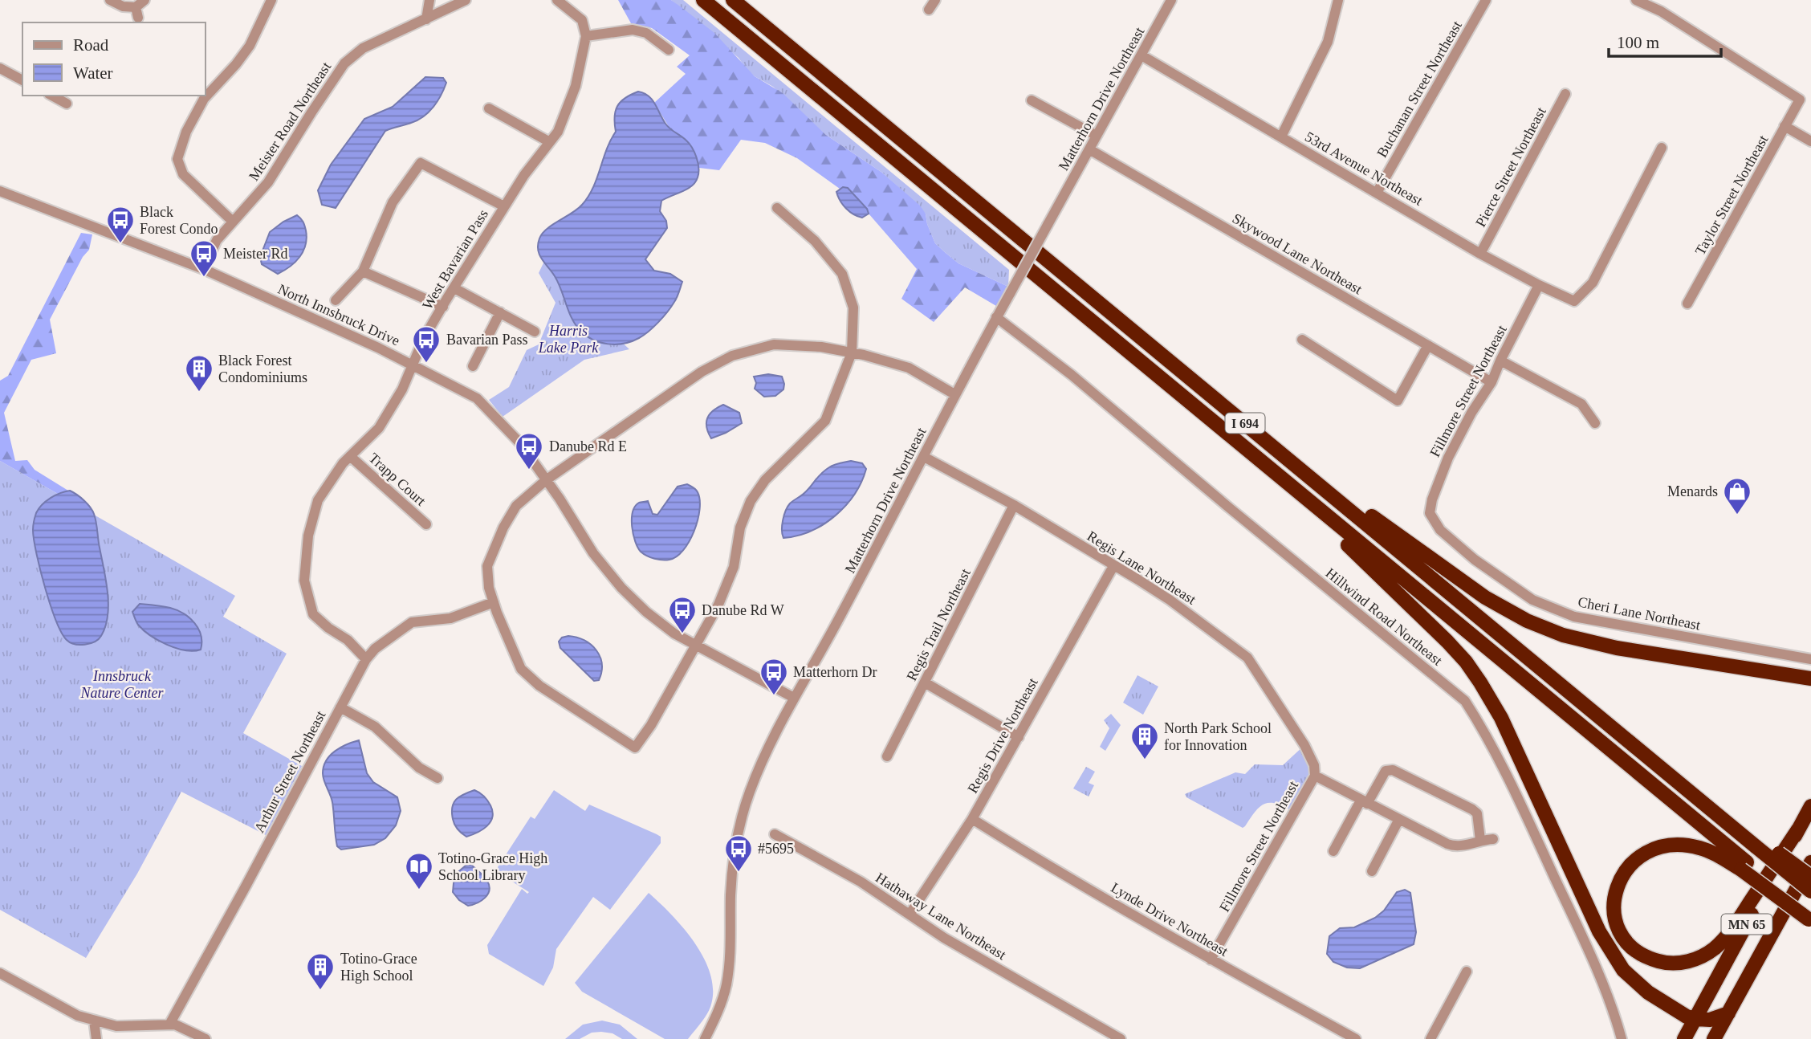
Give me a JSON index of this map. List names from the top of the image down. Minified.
{"streets":{"highway":["I 694","MN 65"],"street":["Buchanan Street Northeast","Matterhorn Drive Northeast","Meister Road Northeast","Pierce Street Northeast","53rd Avenue Northeast","Taylor Street Northeast","Skywood Lane Northeast","West Bavarian Pass","North Innsbruck Drive","Fillmore Street Northeast","Trapp Court","Regis Lane Northeast","Cheri Lane Northeast","Hillwind Road Northeast","Regis Trail Northeast","Regis Drive Northeast","Arthur Street Northeast","Hathaway Lane Northeast","Lynde Drive Northeast"]},"crossings":[["Buchanan Street Northeast","53rd Avenue Northeast"],["Matterhorn Drive Northeast","53rd Avenue Northeast"],["Matterhorn Drive Northeast","Skywood Lane Northeast"],["Matterhorn Drive Northeast","North Innsbruck Drive"],["Matterhorn Drive Northeast","Regis Lane Northeast"],["Matterhorn Drive Northeast","Hillwind Road Northeast"],["Meister Road Northeast","North Innsbruck Drive"],["Pierce Street Northeast","53rd Avenue Northeast"],["53rd Avenue Northeast","Fillmore Street Northeast"],["Skywood Lane Northeast","Fillmore Street Northeast"],["West Bavarian Pass","North Innsbruck Drive"],["West Bavarian Pass","Trapp Court"],["West Bavarian Pass","Arthur Street Northeast"],["Fillmore Street Northeast","Regis Lane Northeast"],["Fillmore Street Northeast","Cheri Lane Northeast"],["Fillmore Street Northeast","Lynde Drive Northeast"],["Regis Lane Northeast","Regis Trail Northeast"],["Regis Lane Northeast","Regis Drive Northeast"],["Regis Drive Northeast","Hathaway Lane Northeast"],["Regis Drive Northeast","Lynde Drive Northeast"]],"parks":["Harris Lake Park","Innsbruck Nature Center"],"places":{"bus stop":["Black Forest Condo","Meister Rd","Bavarian Pass","Danube Rd E","Danube Rd W","Matterhorn Dr","#5695"],"building":["Black Forest Condominiums","North Park School for Innovation","Totino-Grace High School"],"shop":["Menards"],"library":["Totino-Grace High School Library"]},"legend":["Road","Water"],"scale_bar":"100 m"}
